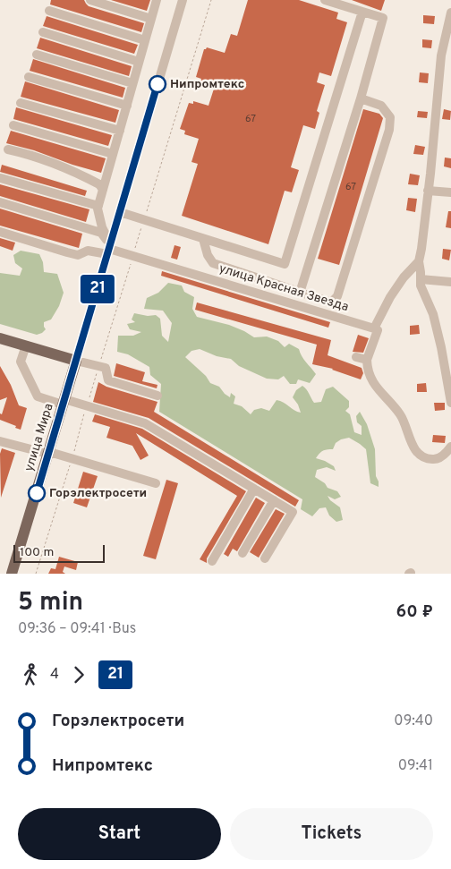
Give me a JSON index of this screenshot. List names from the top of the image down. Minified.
{"streets":{"main road":["улица Мира"],"street":["улица Красная Звезда"]},"places":["Нипромтекс","Горэлектросети"],"lines":["bus line 21"],"house_numbers":["67","67"],"scale_bar":"100 m","page":{"on_map":"21","scale":"100 m","heading":["5 min","09:36 – 09:41 · Bus","60 ₽"],"legs":["4","21"],"list":[{"name":"Горэлектросети","value":"09:40"},{"name":"Нипромтекс","value":"09:41"}],"buttons":["Start","Tickets"]}}
